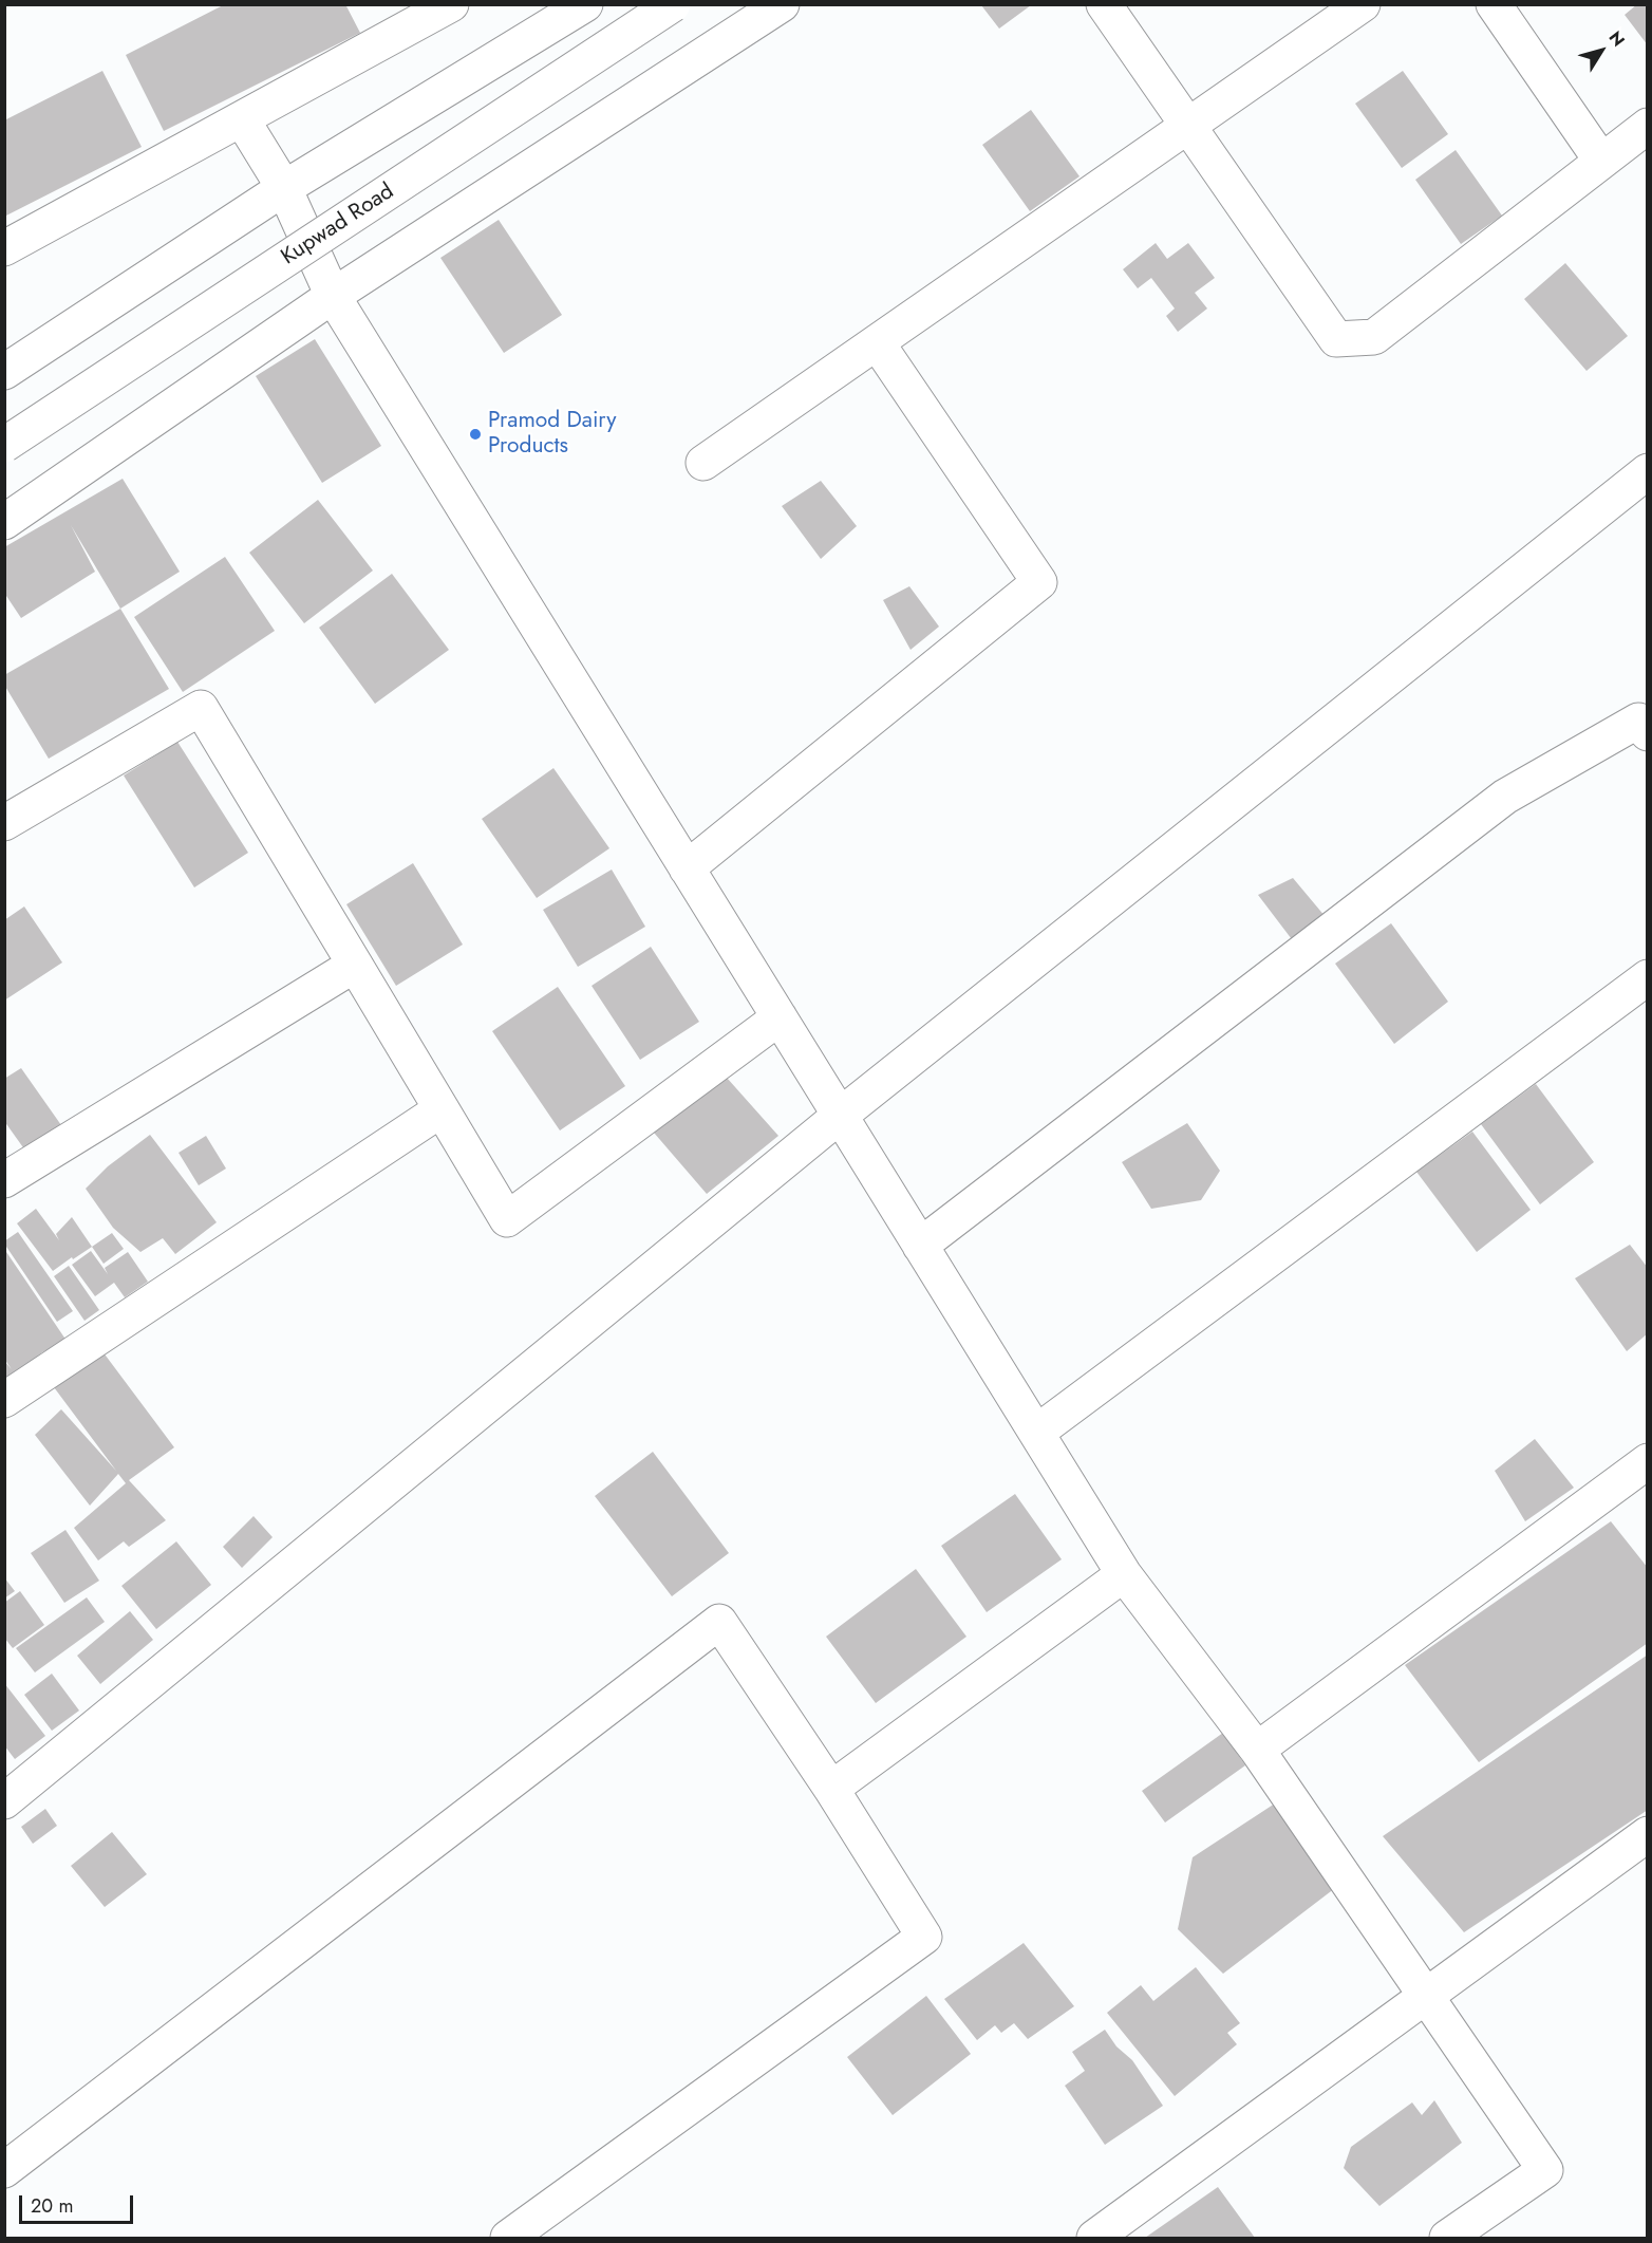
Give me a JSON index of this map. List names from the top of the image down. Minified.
{"streets":{"street":["Kupwad Road"]},"places":["Pramod Dairy Products"],"scale_bar":"20 m","north":"top right"}
